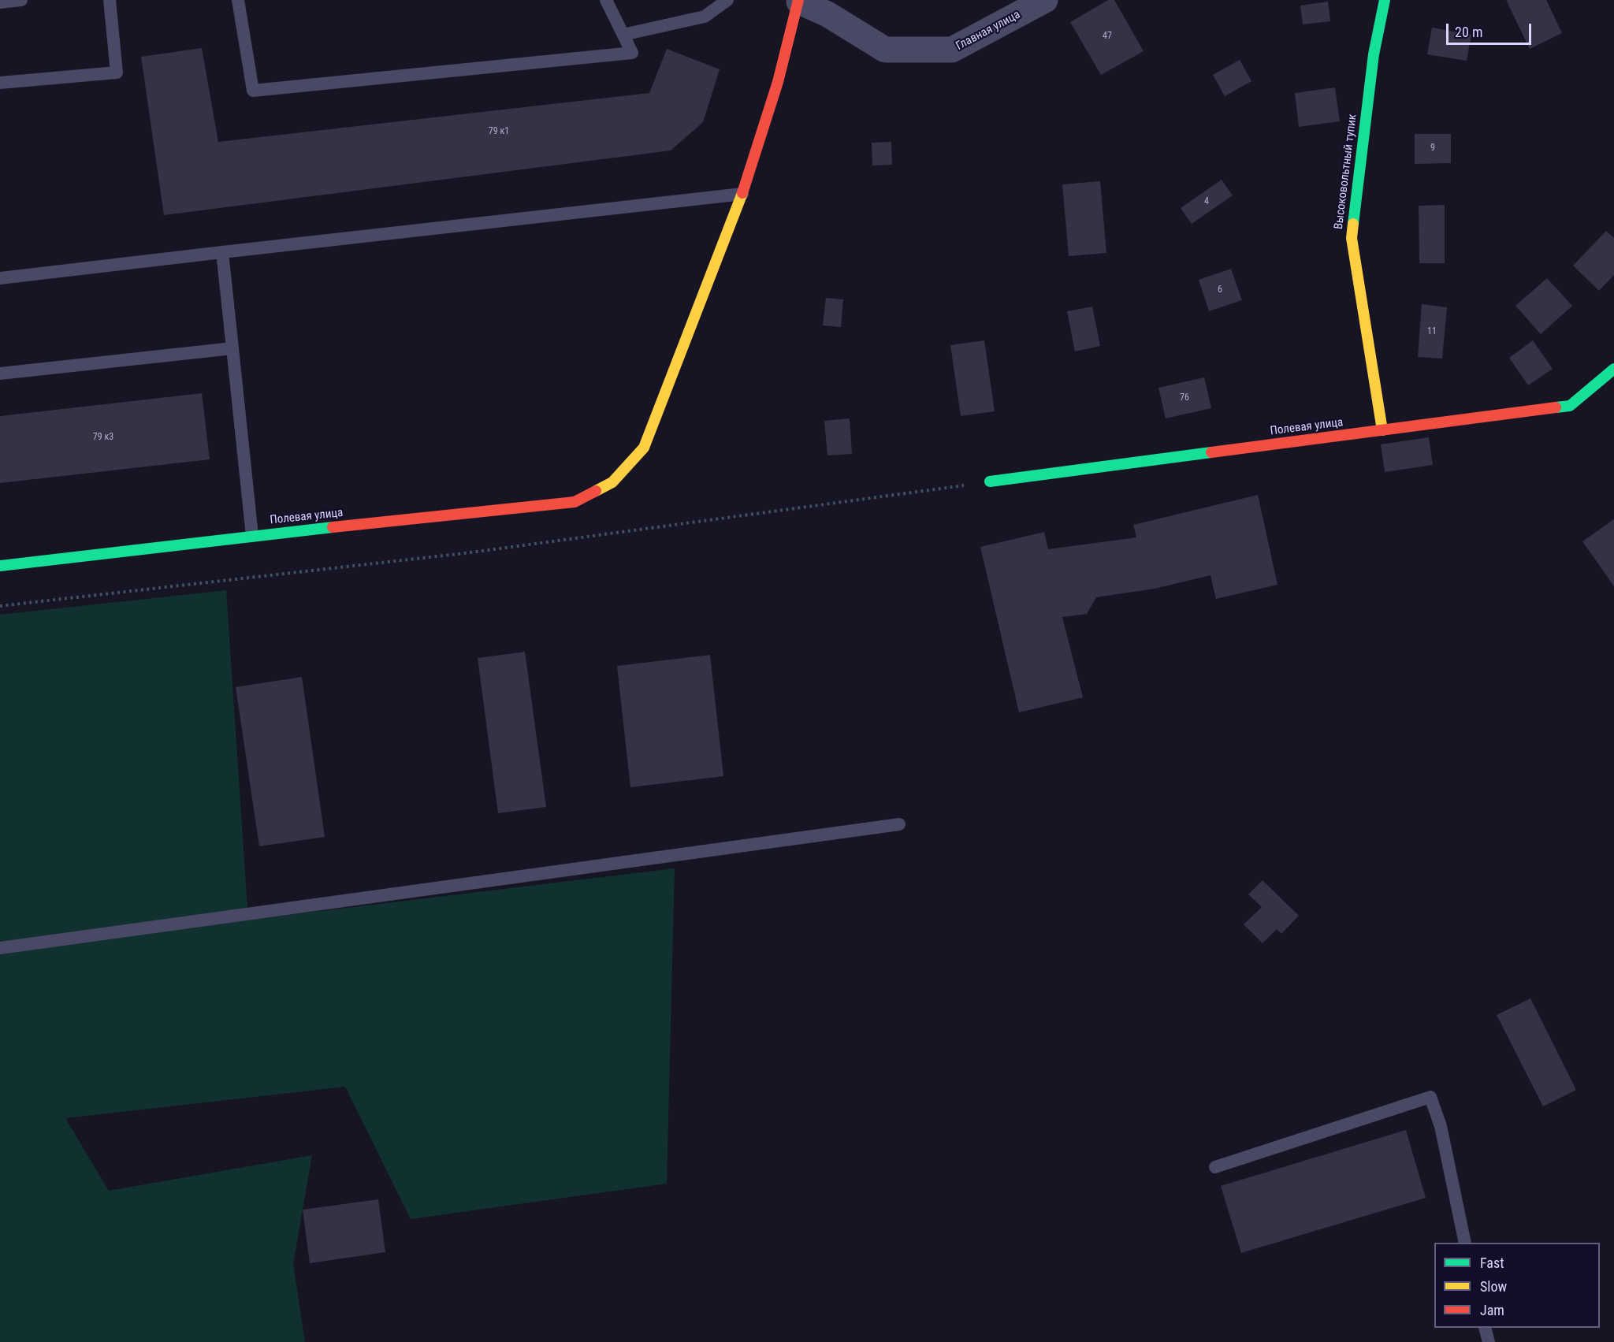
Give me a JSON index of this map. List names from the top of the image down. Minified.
{"streets":{"street":["Главная улица","Высоковольтный тупик","Полевая улица"]},"crossings":[["Высоковольтный тупик","Полевая улица"]],"house_numbers":["47","79 к1","9","4","6","11","76","79 к3"],"legend":["Fast","Slow","Jam"],"scale_bar":"20 m"}
